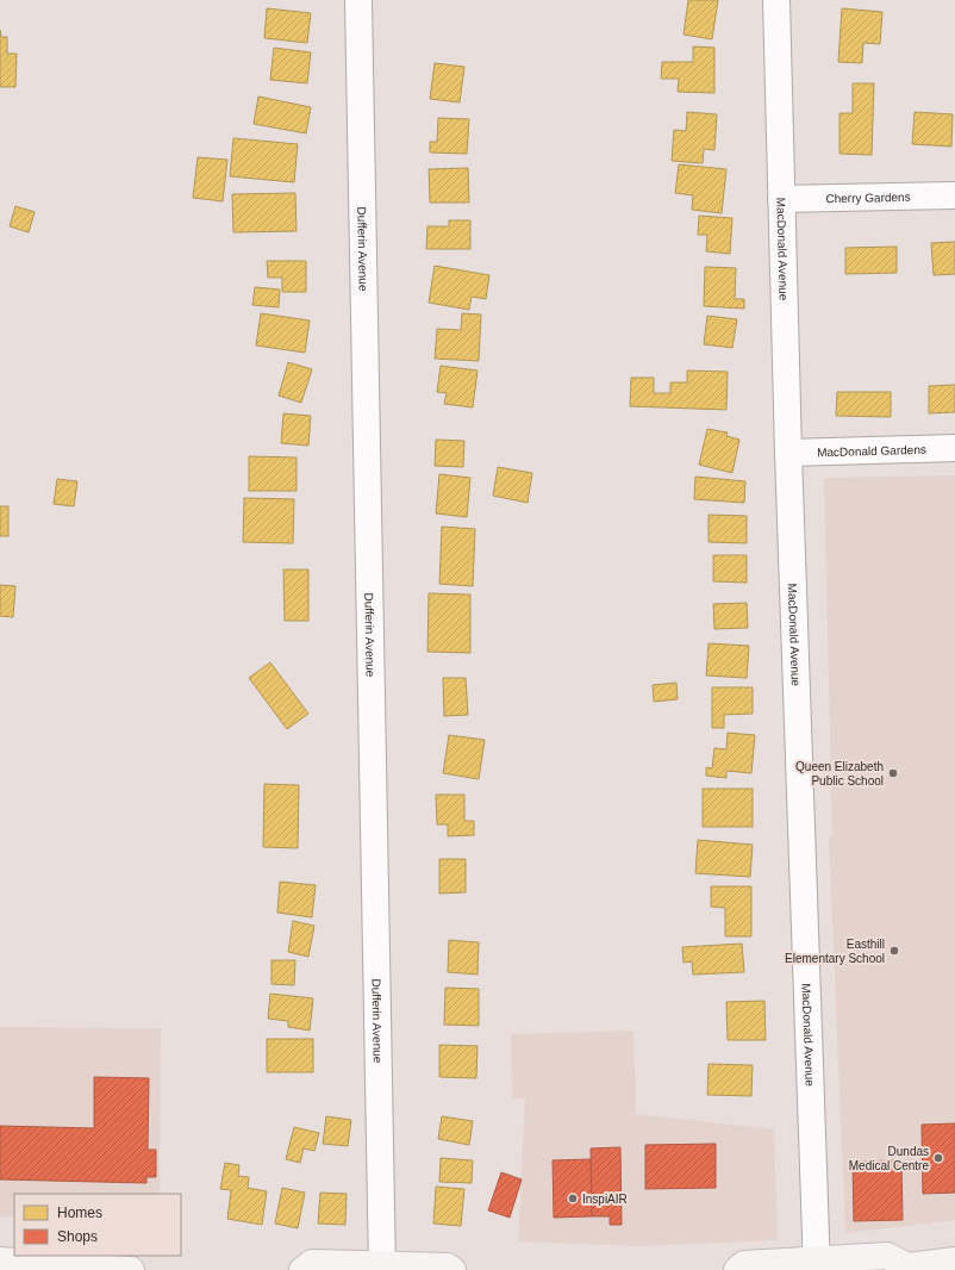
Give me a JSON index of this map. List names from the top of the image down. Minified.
{"streets":{"street":["Cherry Gardens","Dufferin Avenue","MacDonald Avenue","MacDonald Gardens"]},"crossings":[["Cherry Gardens","MacDonald Avenue"],["MacDonald Avenue","MacDonald Gardens"]],"places":["Queen Elizabeth Public School","Easthill Elementary School","Dundas Medical Centre","InspiAIR"],"legend":["Homes","Shops"]}
